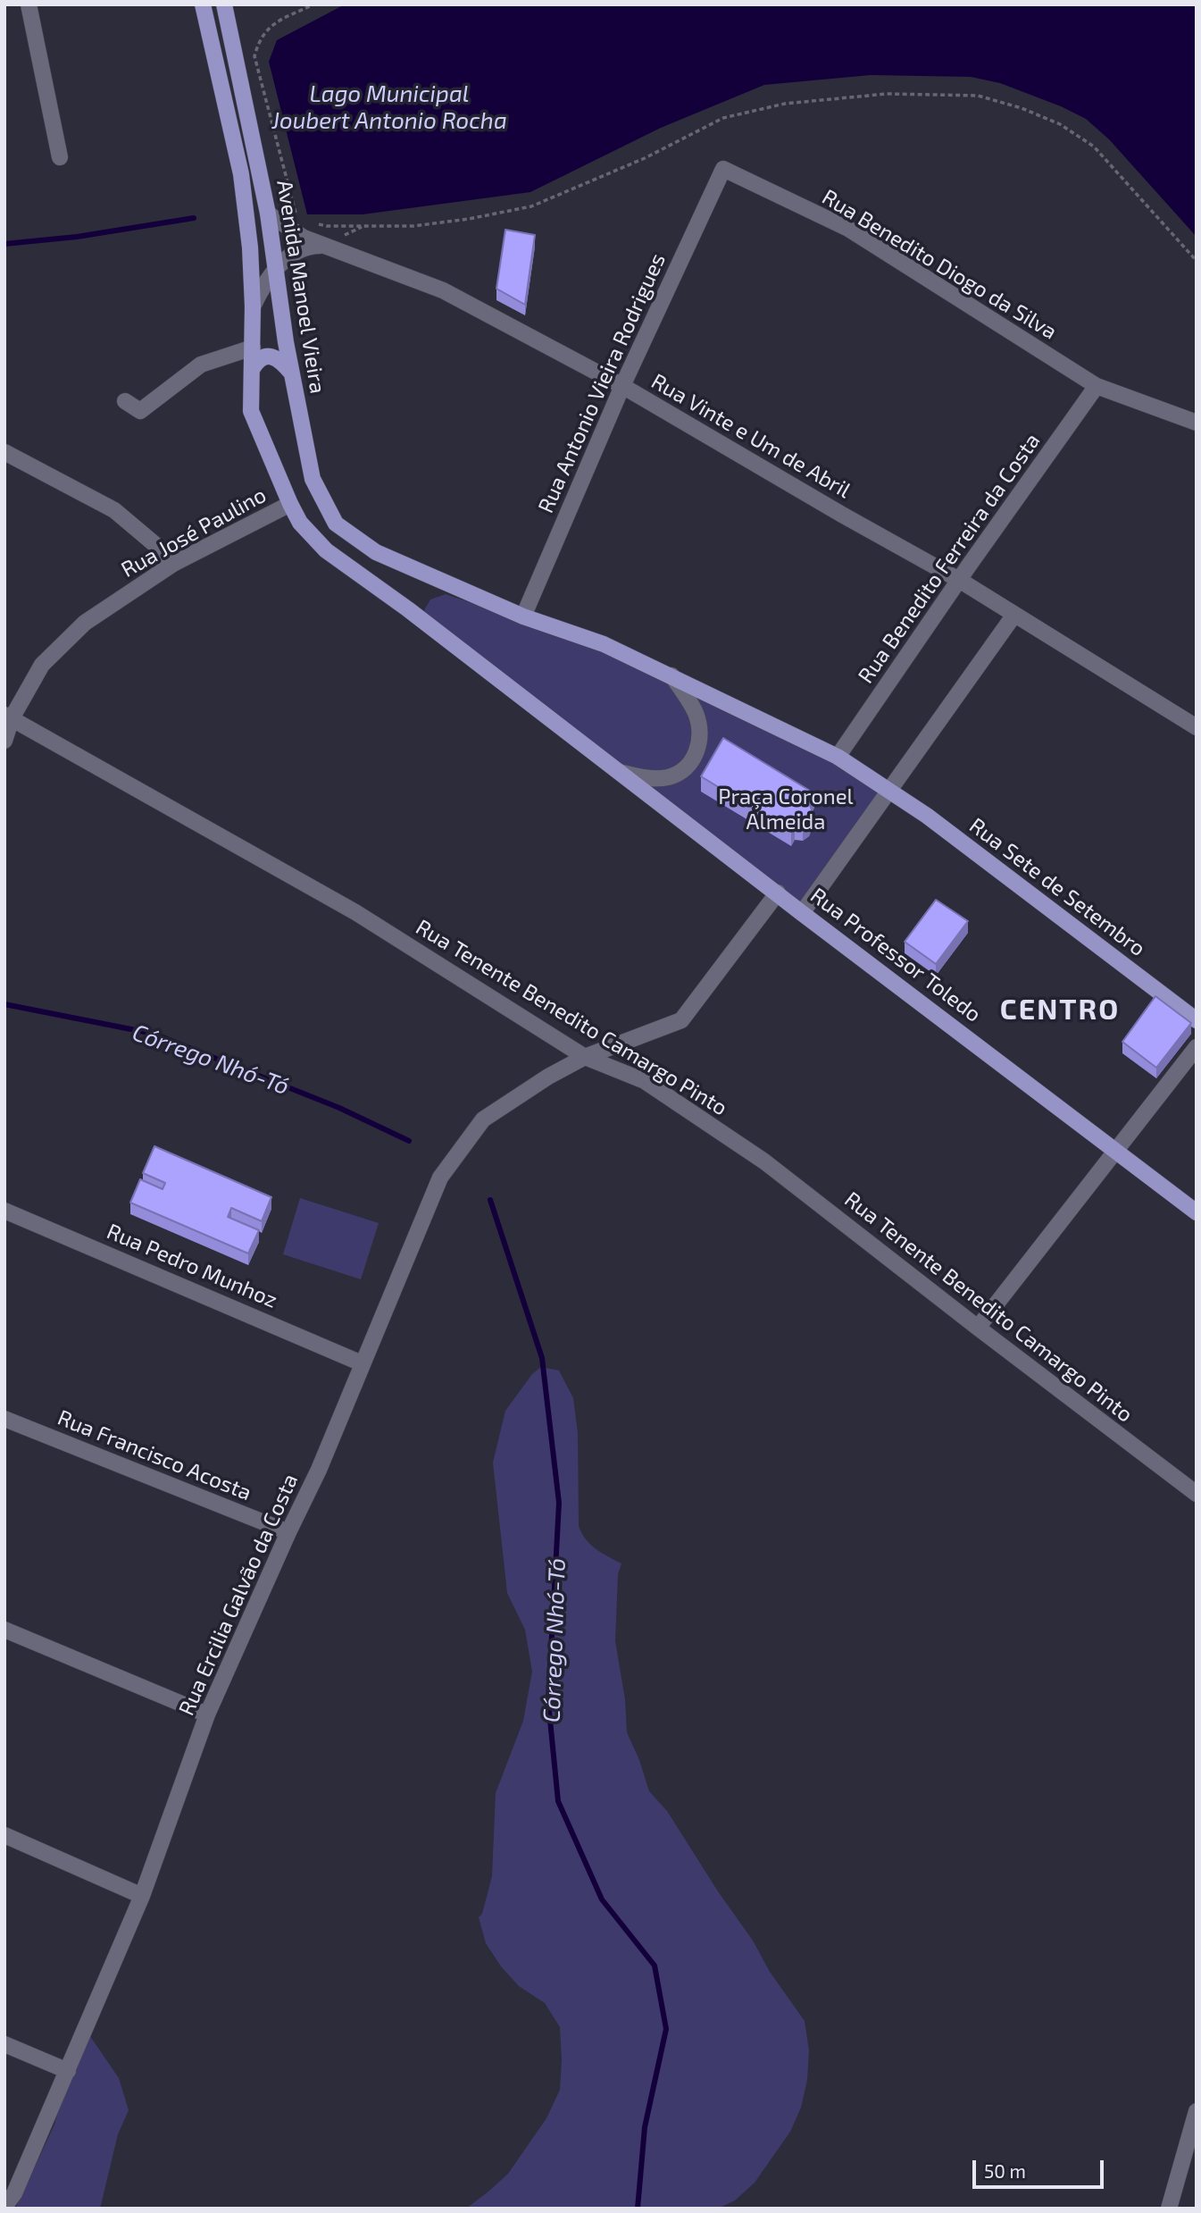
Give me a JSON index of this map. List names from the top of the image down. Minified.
{"streets":{"main road":["Avenida Manoel Vieira","Rua Sete de Setembro","Rua Professor Toledo"],"street":["Rua Benedito Diogo da Silva","Rua Antonio Vieira Rodrigues","Rua Vinte e Um de Abril","Rua José Paulino","Rua Benedito Ferreira da Costa","Rua Tenente Benedito Camargo Pinto","Rua Pedro Munhoz","Rua Francisco Acosta","Rua Ercilia Galvão da Costa"]},"crossings":[["Rua Benedito Diogo da Silva","Rua Antonio Vieira Rodrigues"],["Rua Benedito Diogo da Silva","Rua Benedito Ferreira da Costa"],["Avenida Manoel Vieira","Rua Antonio Vieira Rodrigues"],["Avenida Manoel Vieira","Rua Vinte e Um de Abril"],["Avenida Manoel Vieira","Rua José Paulino"],["Rua Antonio Vieira Rodrigues","Rua Vinte e Um de Abril"],["Rua Vinte e Um de Abril","Rua Benedito Ferreira da Costa"],["Rua José Paulino","Rua Tenente Benedito Camargo Pinto"],["Rua Professor Toledo","Rua Ercilia Galvão da Costa"],["Rua Tenente Benedito Camargo Pinto","Rua Ercilia Galvão da Costa"],["Rua Pedro Munhoz","Rua Ercilia Galvão da Costa"],["Rua Francisco Acosta","Rua Ercilia Galvão da Costa"]],"districts":["CENTRO"],"water":["Lago Municipal Joubert Antonio Rocha","Córrego Nhó-Tó"],"parks":["Praça Coronel Almeida"],"scale_bar":"50 m"}
